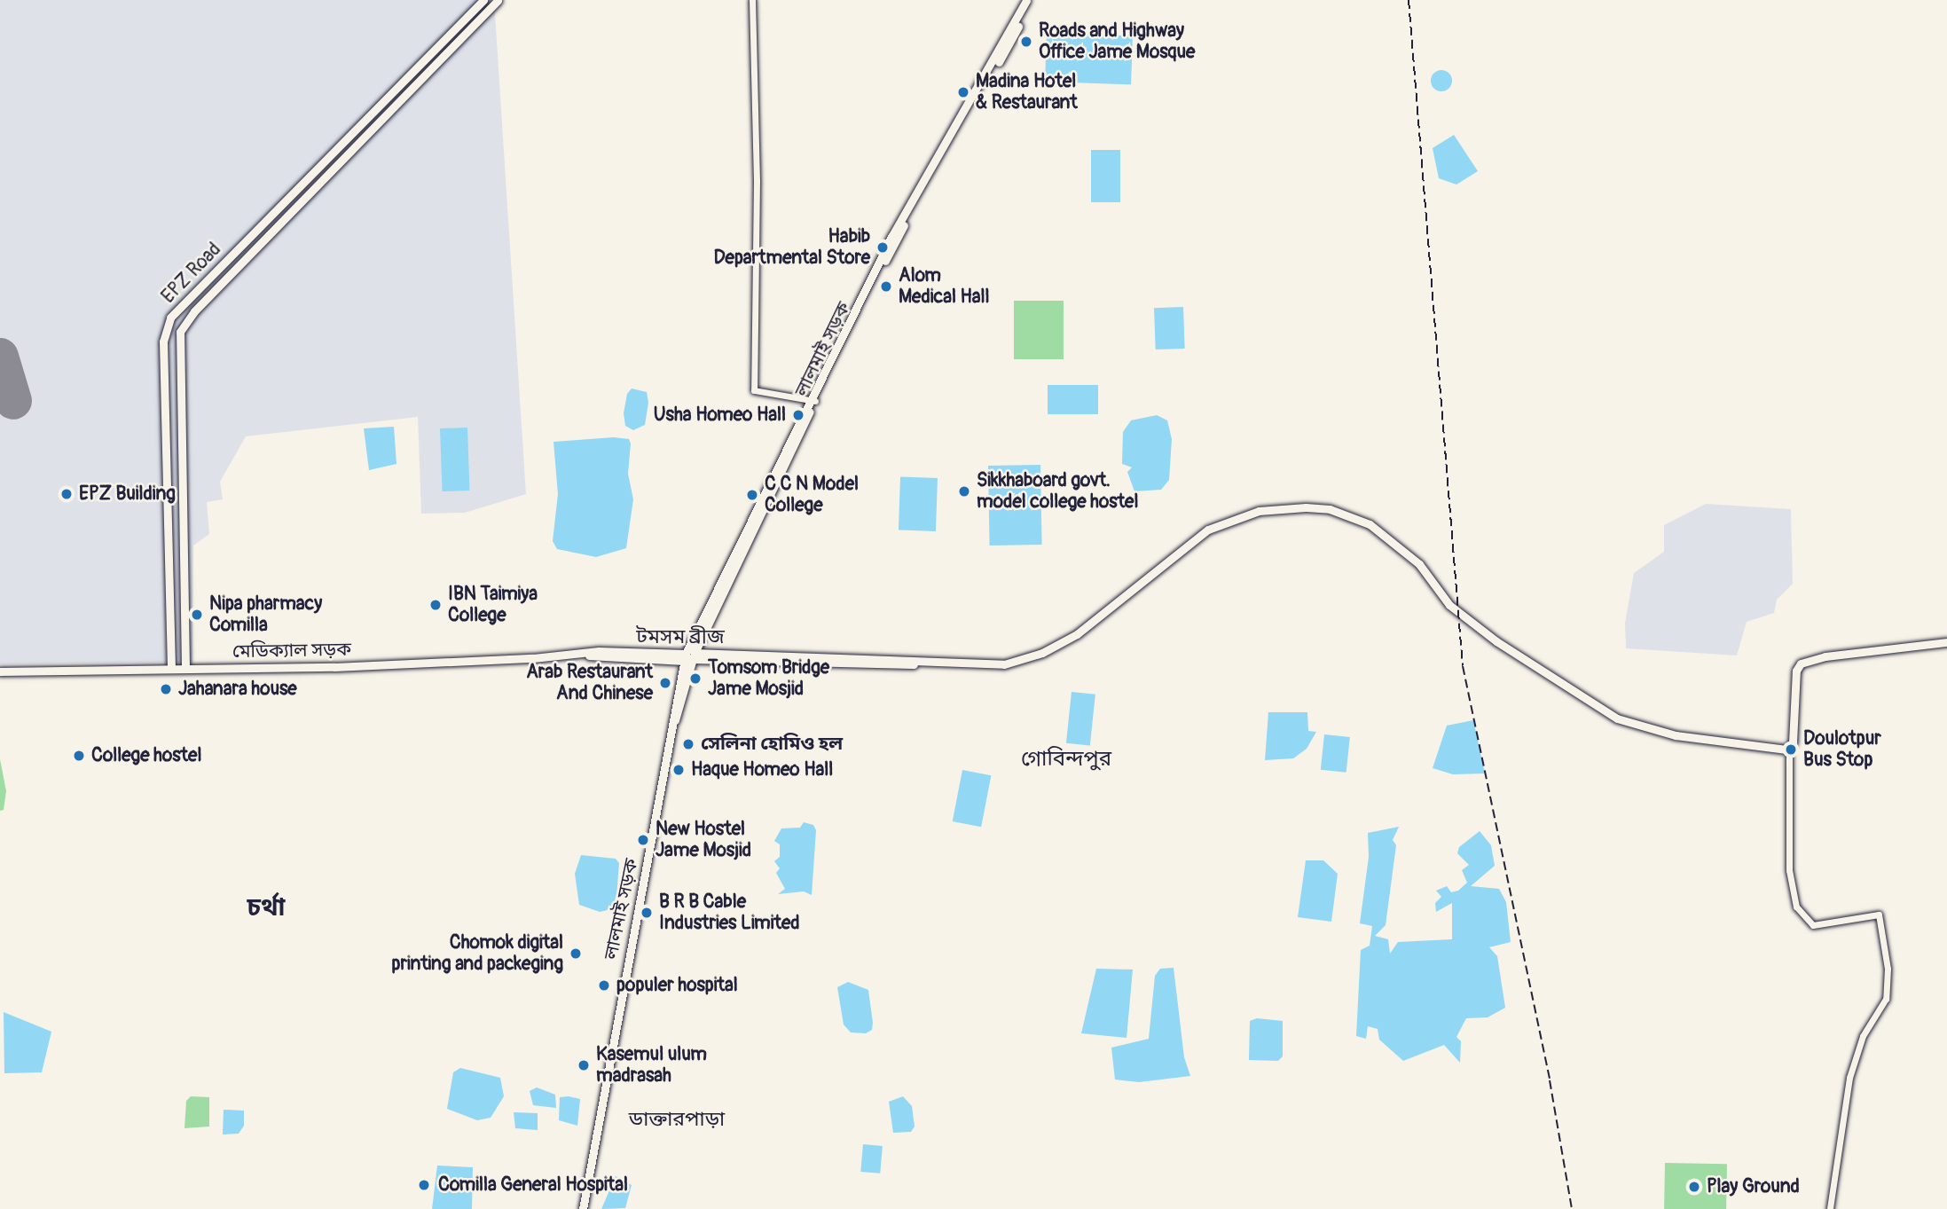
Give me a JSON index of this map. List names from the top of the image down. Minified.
{"streets":{"main road":["EPZ Road","লালমাই সড়ক","মেডিক্যাল সড়ক"]},"crossings":[["EPZ Road","মেডিক্যাল সড়ক"],["লালমাই সড়ক","মেডিক্যাল সড়ক"]],"districts":["টমসম ব্রীজ","গোবিন্দপুর","চর্থা","ডাক্তারপাড়া"],"places":["Roads and Highway Office Jame Mosque","Madina Hotel & Restaurant","Habib Departmental Store","Alom Medical Hall","Usha Homeo Hall","Sikkhaboard govt. model college hostel","EPZ Building","C C N Model College","IBN Taimiya College","Nipa pharmacy Comilla","Tomsom Bridge Jame Mosjid","Arab Restaurant And Chinese","Jahanara house","সেলিনা হোমিও হল","Doulotpur Bus Stop","College hostel","Haque Homeo Hall","New Hostel Jame Mosjid","B R B Cable Industries Limited","Chomok digital printing and packeging","populer hospital","Kasemul ulum madrasah","Comilla General Hospital","Play Ground"]}
